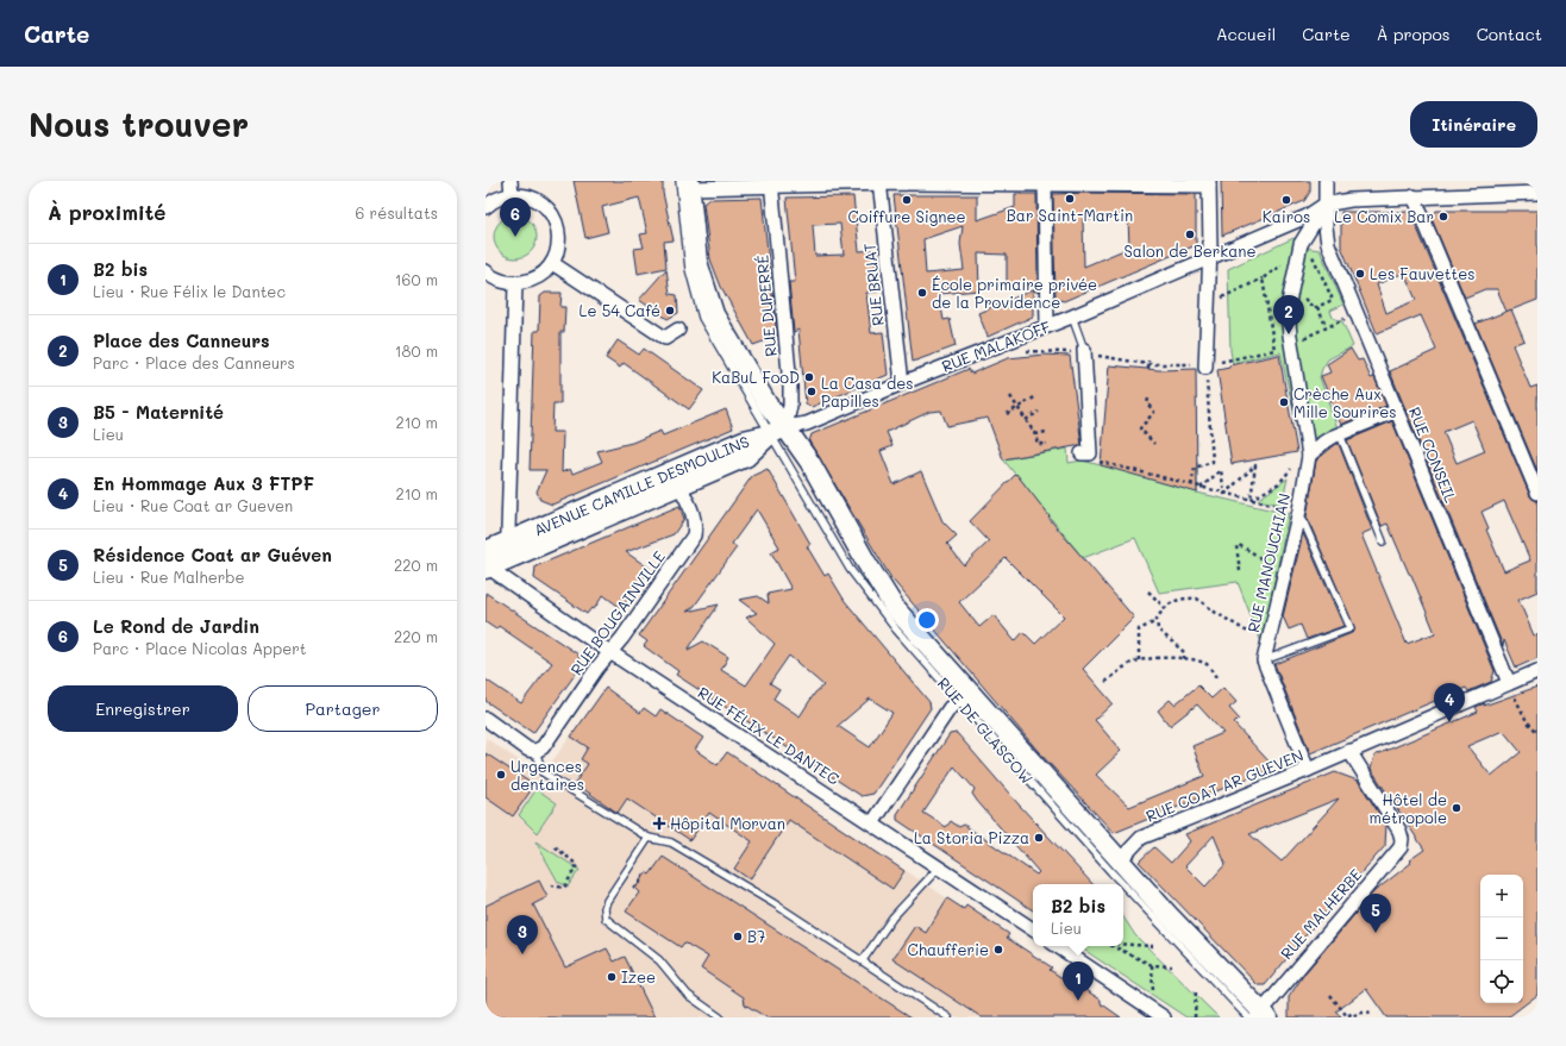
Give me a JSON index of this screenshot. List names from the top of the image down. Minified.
{"streets":{"main road":["AVENUE CAMILLE DESMOULINS","RUE DE GLASGOW"],"street":["RUE BRUAT","RUE DUPERRÉ","RUE MALAKOFF","RUE CONSEIL","RUE MANOUCHIAN","RUE BOUGAINVILLE","RUE FÉLIX LE DANTEC","RUE COAT AR GUEVEN","RUE MALHERBE"]},"crossings":[["RUE BRUAT","RUE MALAKOFF"],["RUE DUPERRÉ","RUE MALAKOFF"],["RUE DUPERRÉ","AVENUE CAMILLE DESMOULINS"],["RUE DUPERRÉ","RUE DE GLASGOW"],["RUE MALAKOFF","RUE CONSEIL"],["RUE MALAKOFF","AVENUE CAMILLE DESMOULINS"],["RUE MALAKOFF","RUE MANOUCHIAN"],["RUE MALAKOFF","RUE DE GLASGOW"],["RUE CONSEIL","RUE MANOUCHIAN"],["RUE CONSEIL","RUE COAT AR GUEVEN"],["AVENUE CAMILLE DESMOULINS","RUE BOUGAINVILLE"],["AVENUE CAMILLE DESMOULINS","RUE DE GLASGOW"],["AVENUE CAMILLE DESMOULINS","RUE FÉLIX LE DANTEC"],["RUE BOUGAINVILLE","RUE FÉLIX LE DANTEC"],["RUE DE GLASGOW","RUE COAT AR GUEVEN"],["RUE DE GLASGOW","RUE MALHERBE"],["RUE COAT AR GUEVEN","RUE MALHERBE"]],"places":{"other":["Bar Saint-Martin","Coiffure Signee","Kairos","Le Comix Bar","Salon de Berkane","Les Fauvettes","École primaire privée de la Providence","Le 54 Café","KaBuL FooD","La Casa des Papilles","Crèche Aux Mille Sourires","Urgences dentaires","Hôtel de métropole","La Storia Pizza","B7","Chaufferie","Izee"],"health":["Hôpital Morvan"]},"page":{"header":"Carte","nav":["Accueil","Carte","À propos","Contact"],"buttons":["Itinéraire",["Enregistrer","Partager"]],"title":"Nous trouver","heading":["À proximité","6 résultats"],"pins":["6","2","4","5","3","1"],"list":[{"mark":"1","name":"B2 bis","note":"Lieu · Rue Félix le Dantec","value":"160 m"},{"mark":"2","name":"Place des Canneurs","note":"Parc · Place des Canneurs","value":"180 m"},{"mark":"3","name":"B5 - Maternité","note":"Lieu","value":"210 m"},{"mark":"4","name":"En Hommage Aux 3 FTPF","note":"Lieu · Rue Coat ar Gueven","value":"210 m"},{"mark":"5","name":"Résidence Coat ar Guéven","note":"Lieu · Rue Malherbe","value":"220 m"},{"mark":"6","name":"Le Rond de Jardin","note":"Parc · Place Nicolas Appert","value":"220 m"}],"map_buttons":["+","−"],"popup":["B2 bis","Lieu"]}}
